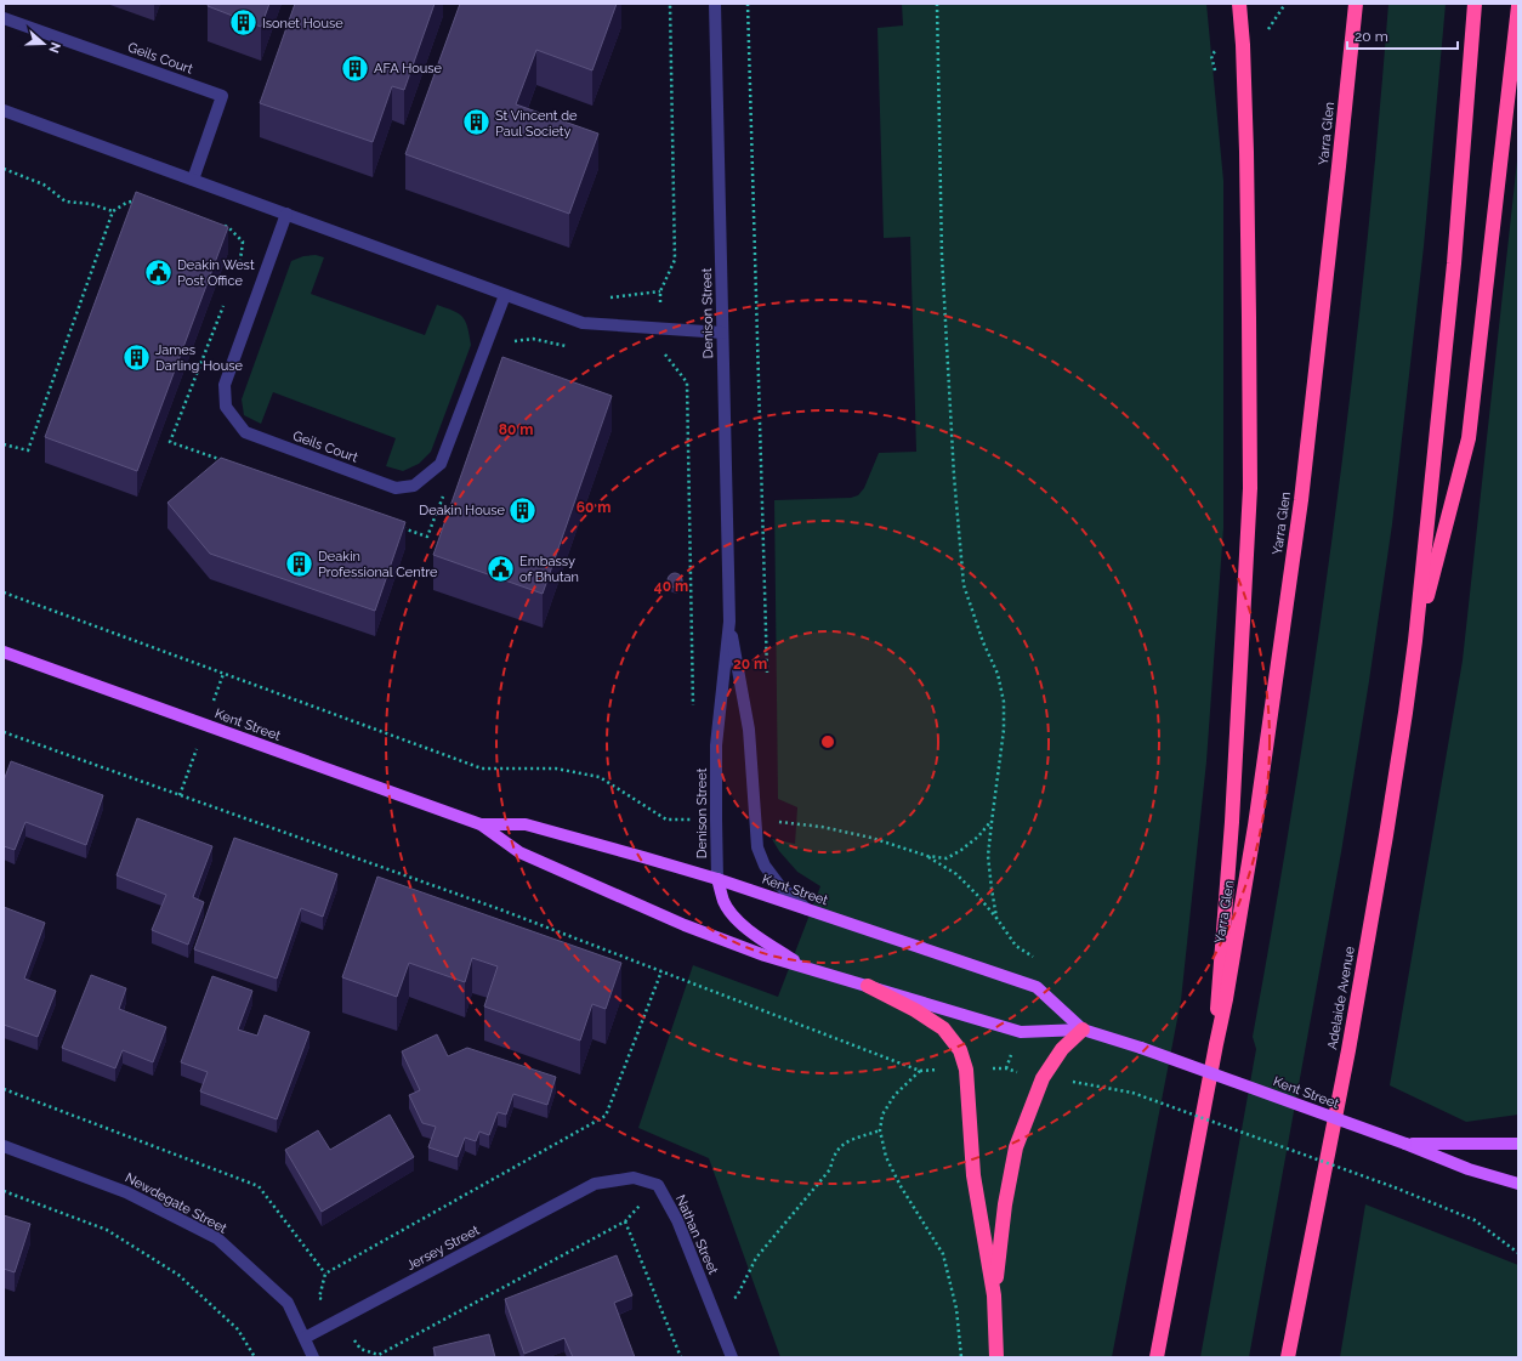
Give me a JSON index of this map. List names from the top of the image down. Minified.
{"streets":{"highway":["Yarra Glen","Adelaide Avenue"],"main road":["Denison Street","Kent Street"],"street":["Geils Court","Newdegate Street","Nathan Street","Jersey Street"]},"crossings":[["Denison Street","Kent Street"],["Newdegate Street","Jersey Street"],["Nathan Street","Jersey Street"]],"places":{"building":["Isonet House","AFA House","St Vincent de Paul Society","James Darling House","Deakin House","Deakin Professional Centre"],"public building":["Deakin West Post Office","Embassy of Bhutan"]},"scale_bar":"20 m","north":"right","rings":["80 m","60 m","40 m","20 m"]}
